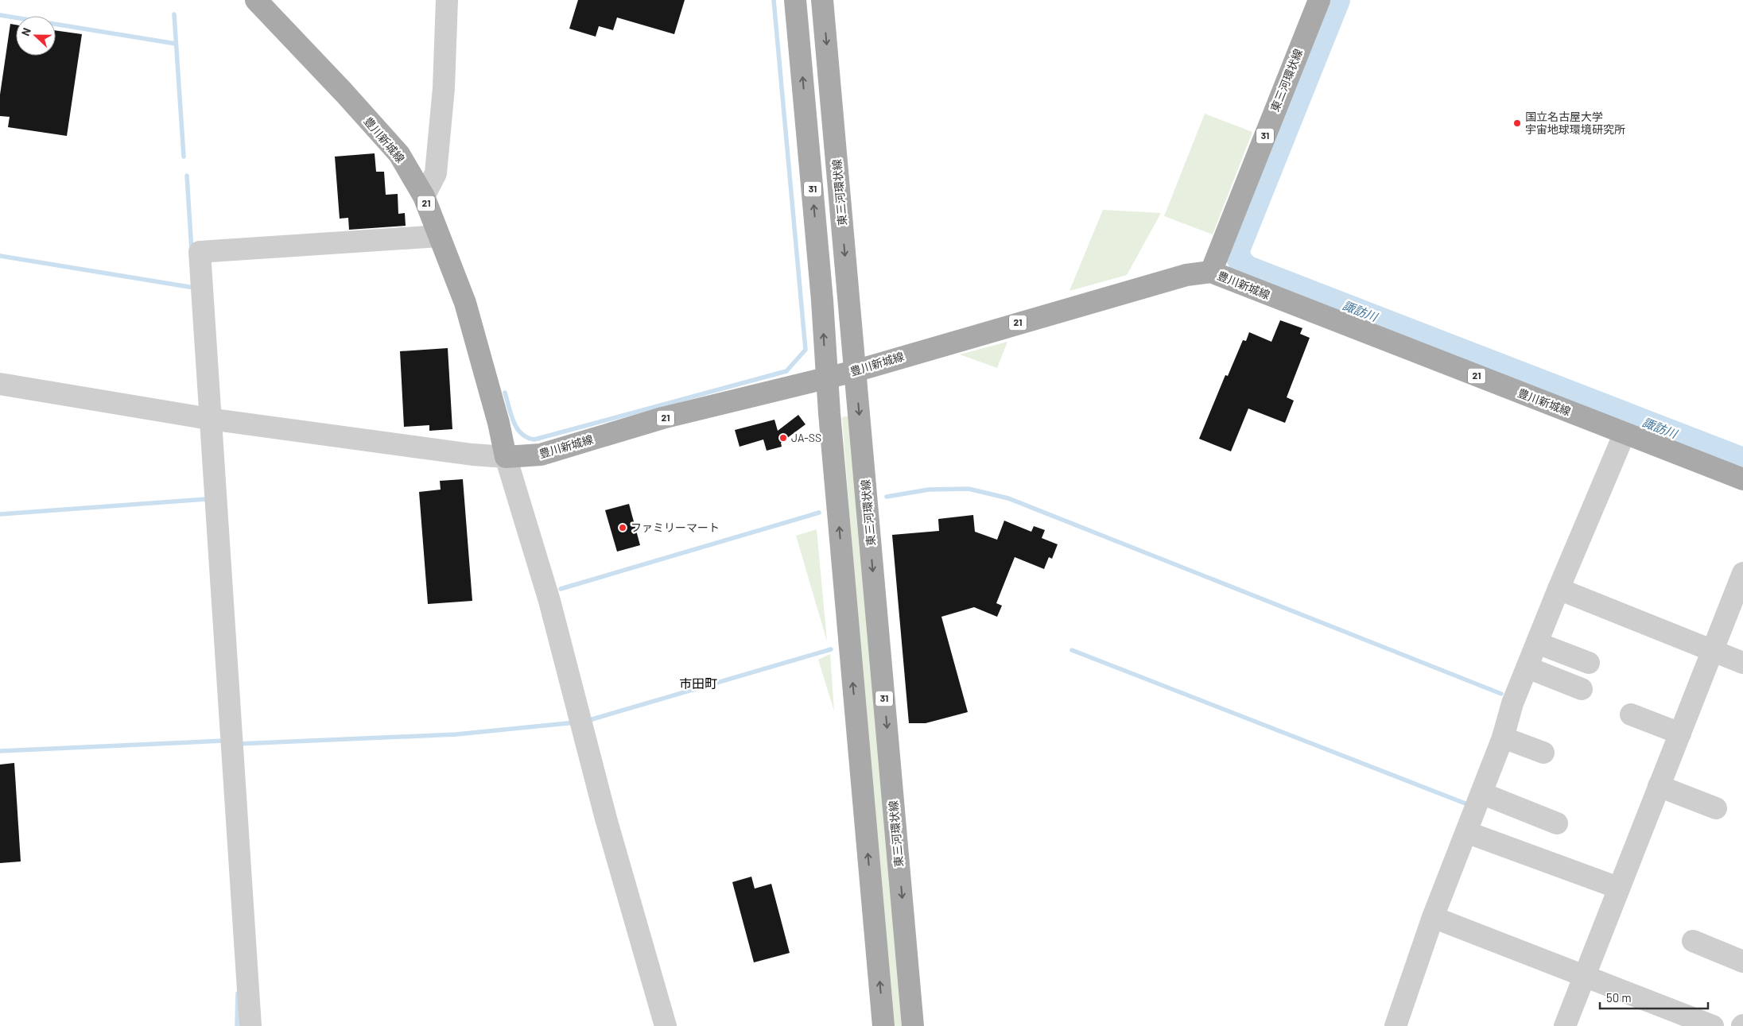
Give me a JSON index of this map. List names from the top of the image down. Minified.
{"streets":{"main road":["東三河環状線","31","豊川新城線","21"]},"crossings":[["東三河環状線","豊川新城線"],["31","豊川新城線"]],"districts":["市田町"],"water":["諏訪川"],"places":["国立名古屋大学 宇宙地球環境研究所","JA-SS","ファミリーマート"],"scale_bar":"50 m","north":"left"}
